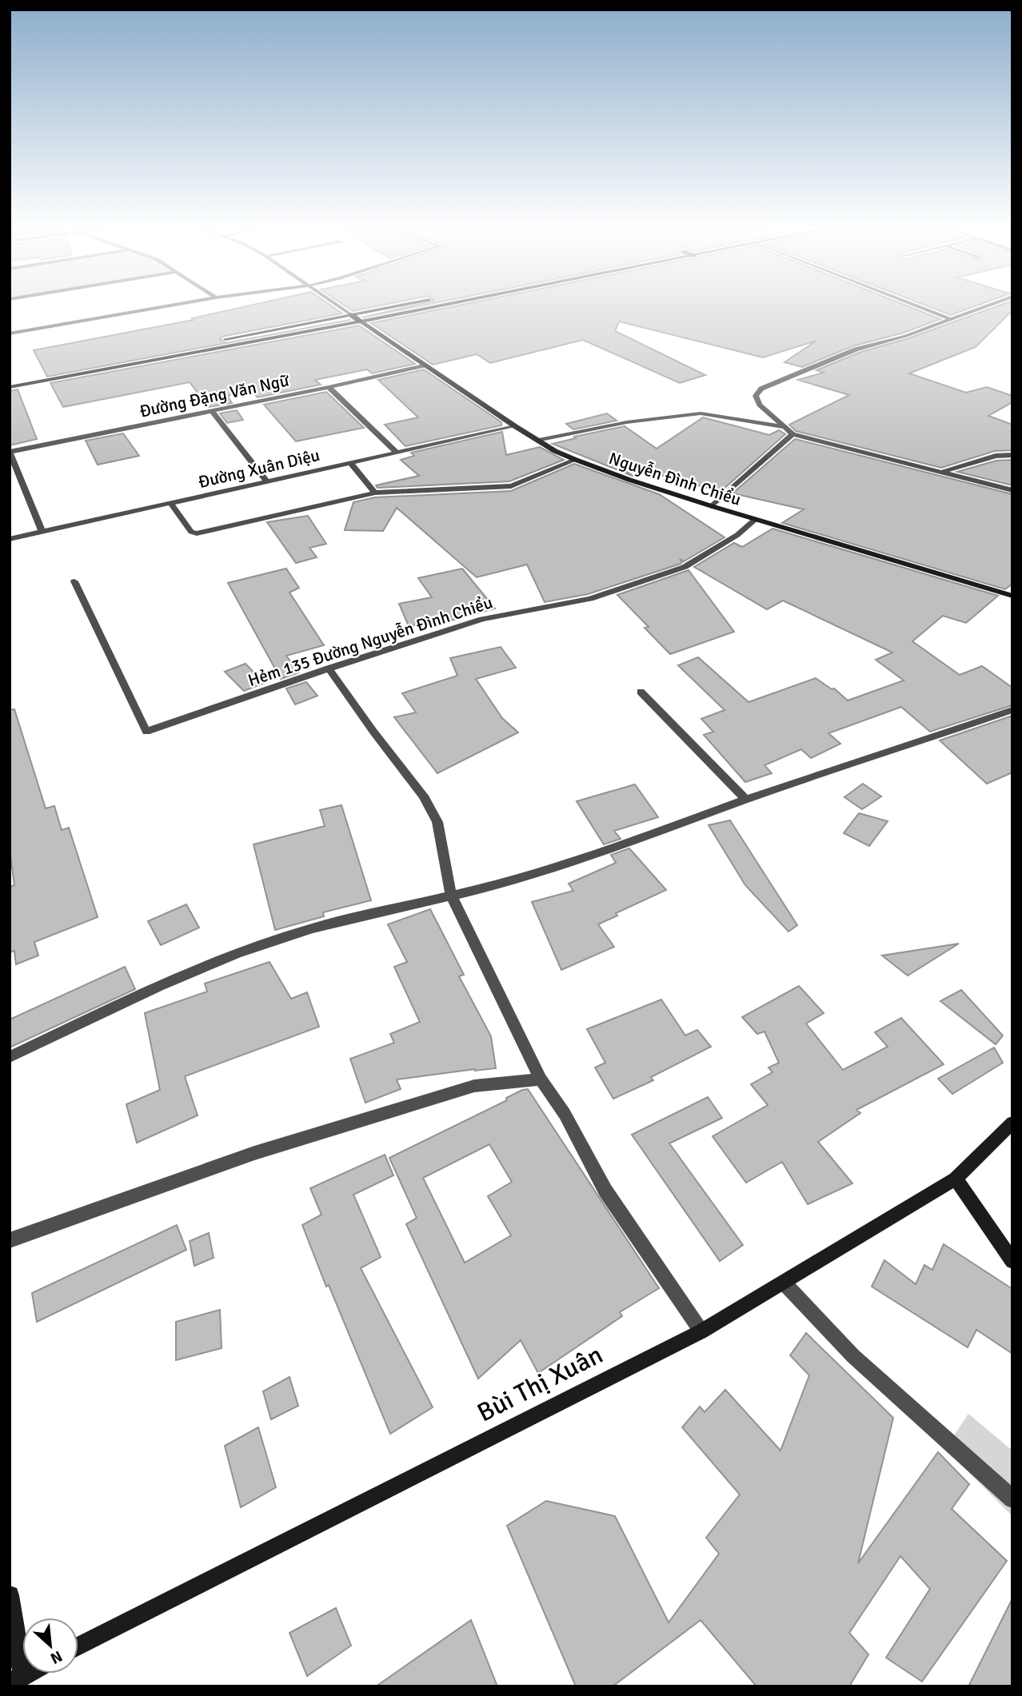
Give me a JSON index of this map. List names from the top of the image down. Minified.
{"streets":{"main road":["Nguyễn Đình Chiểu","Bùi Thị Xuân"],"street":["Đường Đặng Văn Ngữ","Đường Xuân Diệu","Hẻm 135 Đường Nguyễn Đình Chiểu"]},"crossings":[["Đường Đặng Văn Ngữ","Nguyễn Đình Chiểu"],["Đường Xuân Diệu","Nguyễn Đình Chiểu"],["Nguyễn Đình Chiểu","Hẻm 135 Đường Nguyễn Đình Chiểu"]],"north":"bottom right"}
